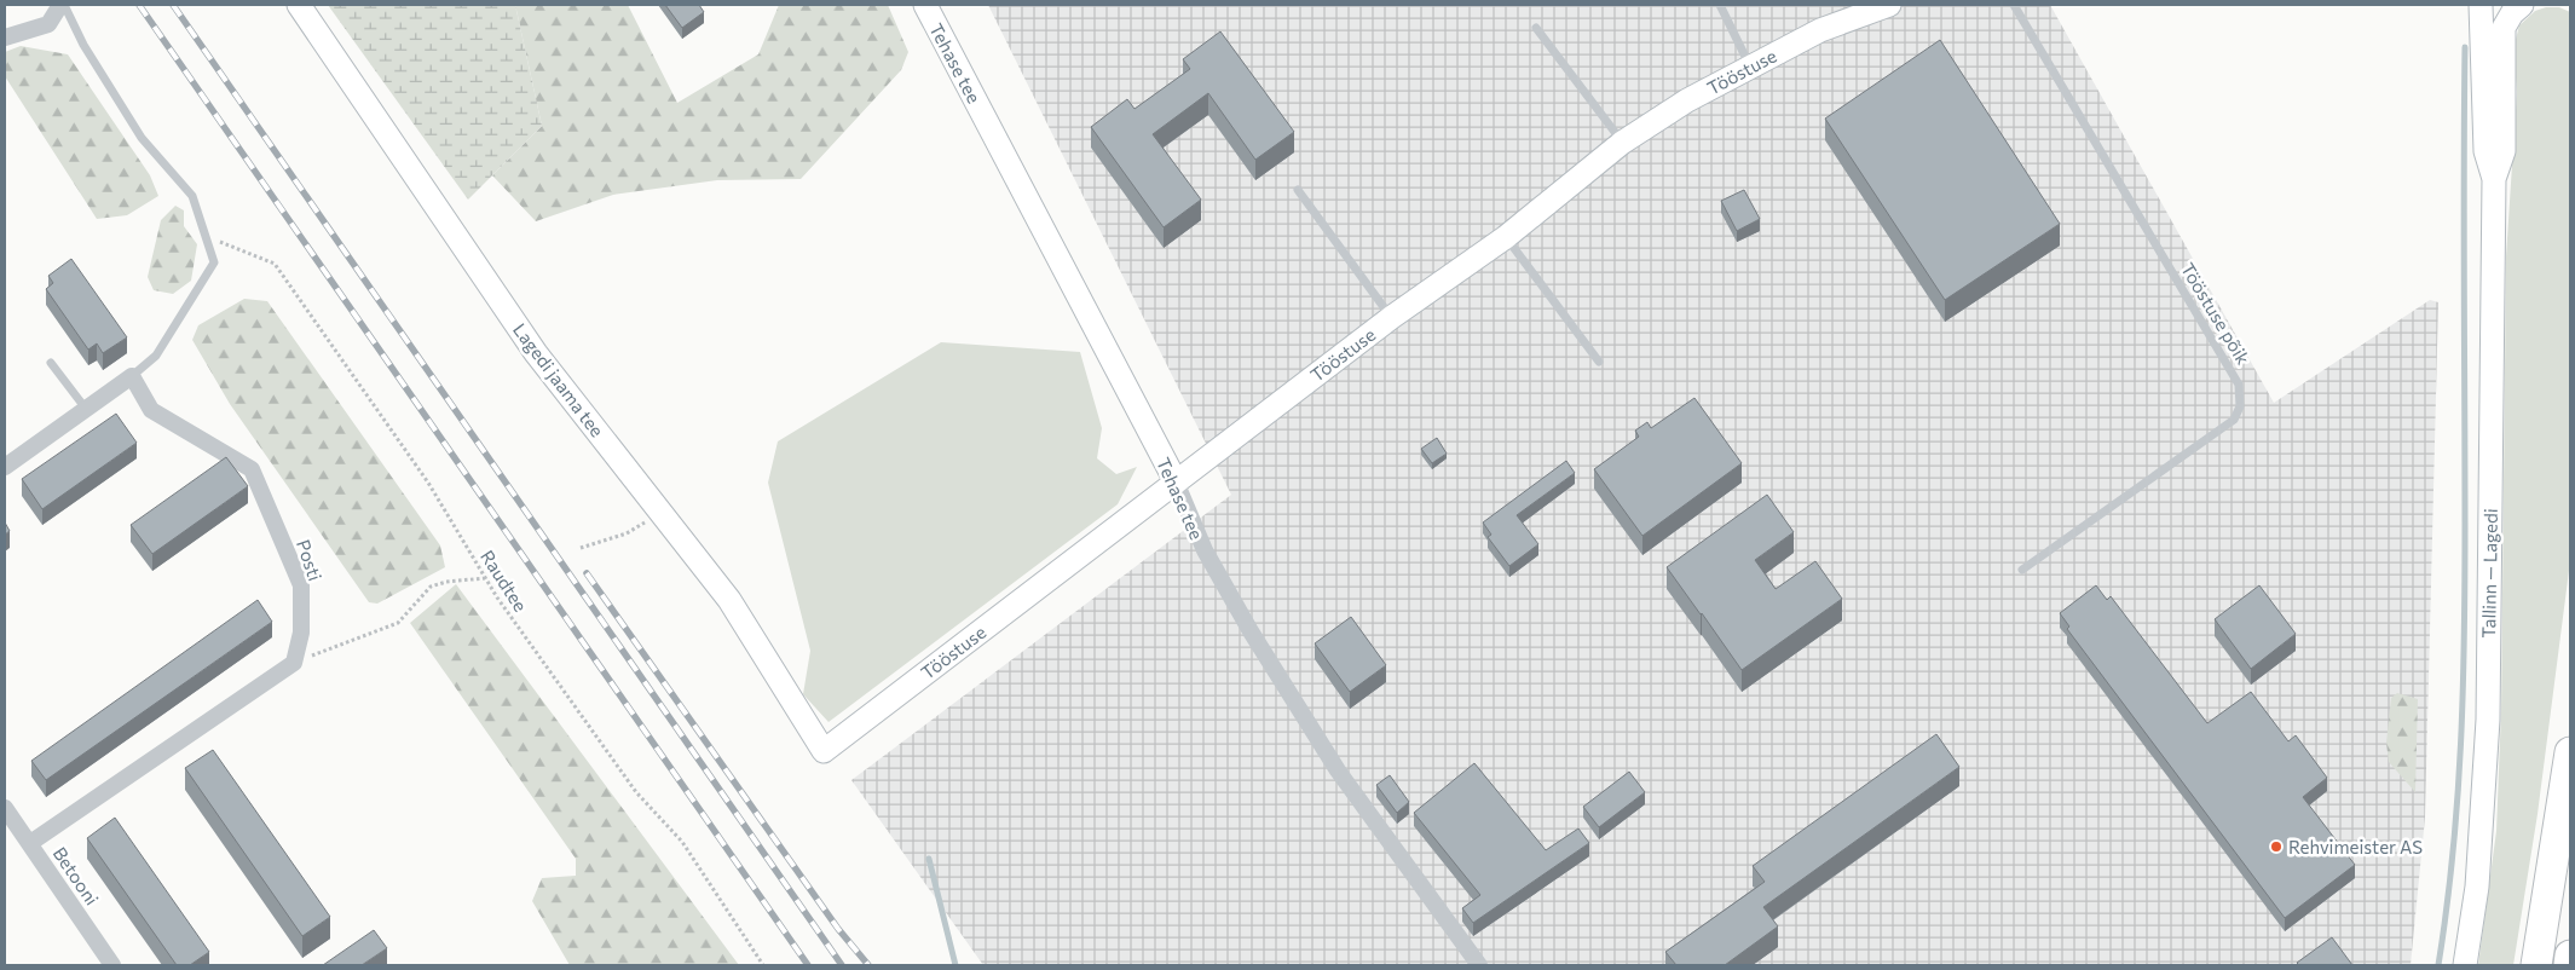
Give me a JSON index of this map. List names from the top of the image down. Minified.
{"streets":{"street":["Tehase tee","Tööstuse","Lagedi jaama tee","Posti","Tallinn — Lagedi","Betooni"],"lane":["Tööstuse põik"],"path":["Raudtee"]},"crossings":[["Tehase tee","Tööstuse"],["Tööstuse","Lagedi jaama tee"]],"places":["Rehvimeister AS"]}
